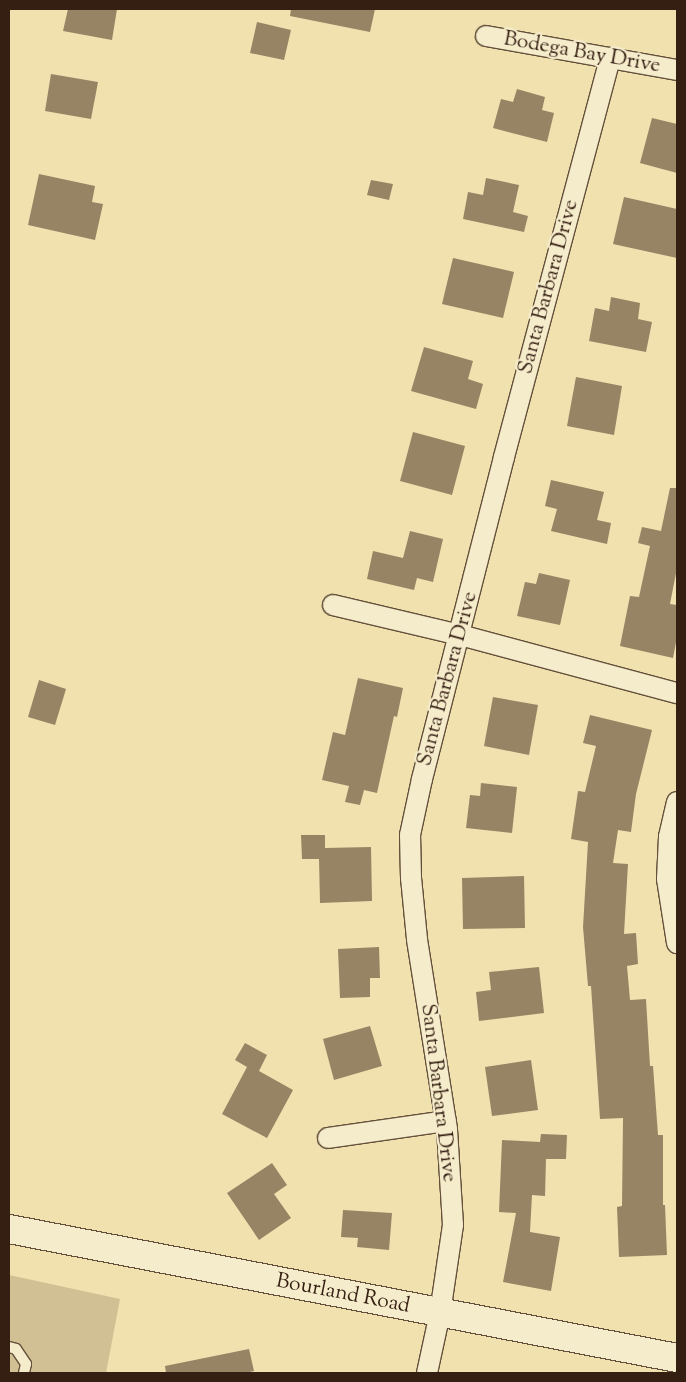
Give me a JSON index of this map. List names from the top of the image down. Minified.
{"streets":{"main road":["Bourland Road"],"street":["Bodega Bay Drive","Santa Barbara Drive"]},"crossings":[["Bodega Bay Drive","Santa Barbara Drive"],["Santa Barbara Drive","Bourland Road"]]}
